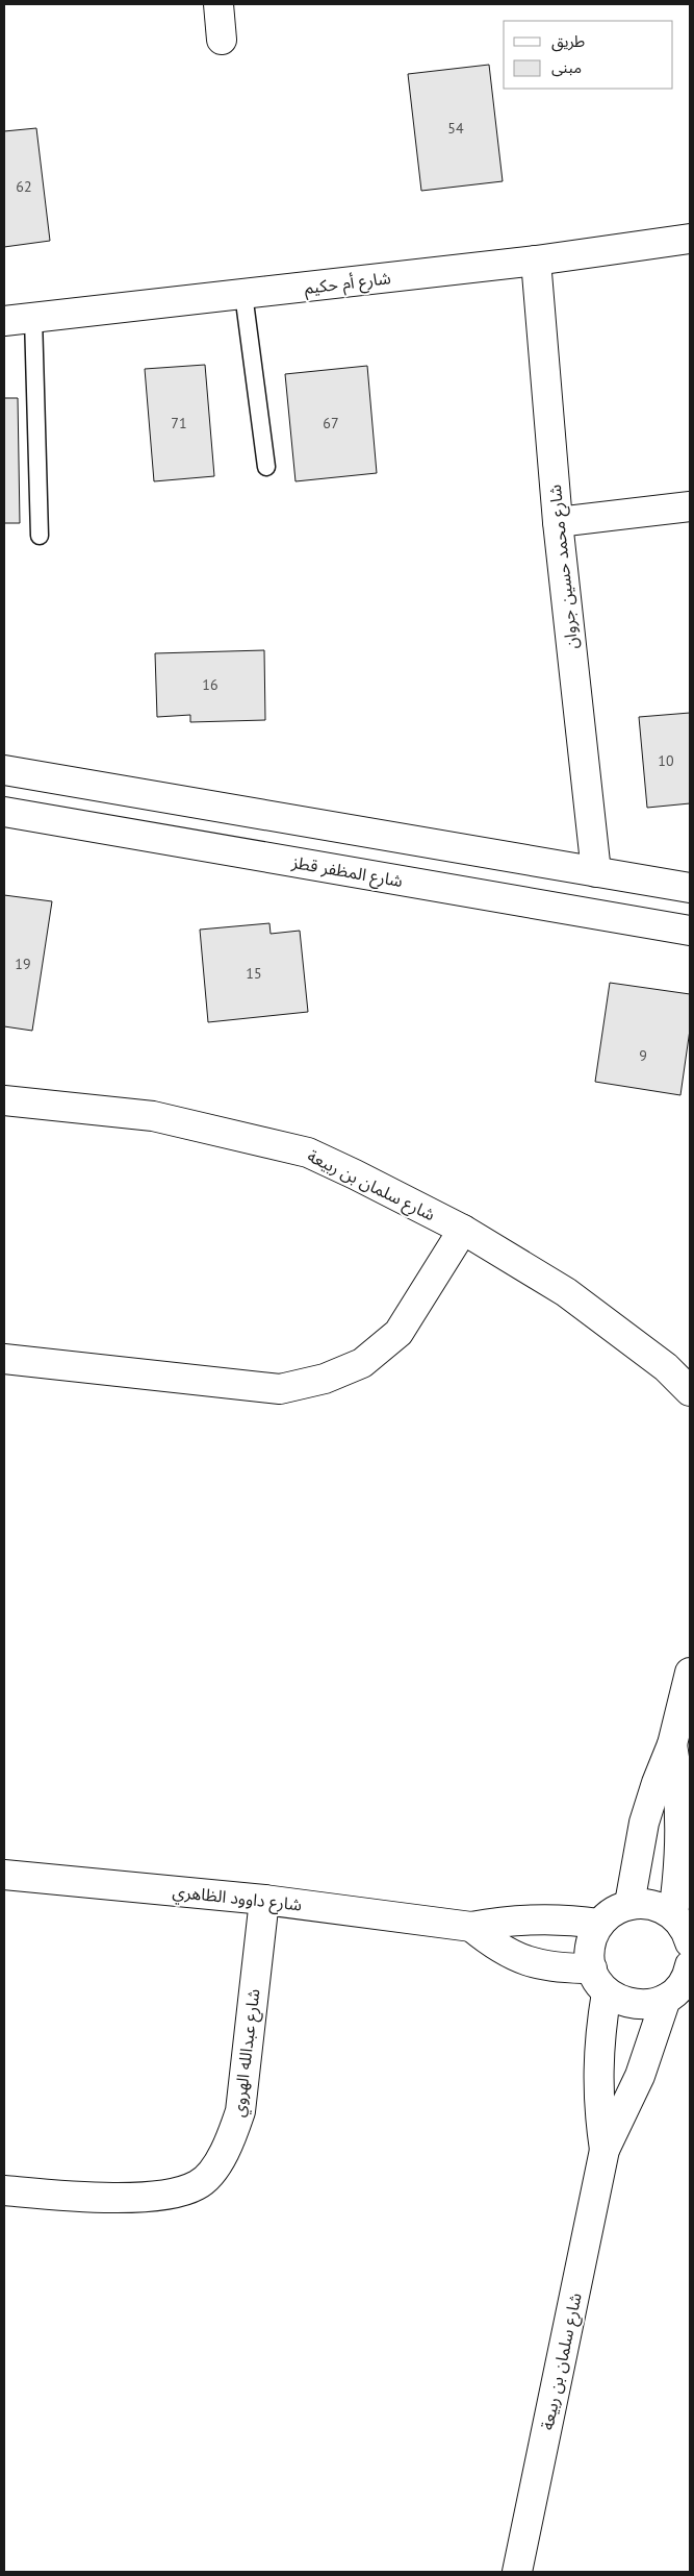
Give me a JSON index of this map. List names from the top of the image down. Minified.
{"streets":{"street":["شارع أم حكيم","شارع محمد حسين جروان","شارع المظفر قطز","شارع سلمان بن ربيعة","شارع داوود الظاهري","شارع عبدالله الهروي"]},"crossings":[["شارع أم حكيم","شارع محمد حسين جروان"],["شارع داوود الظاهري","شارع عبدالله الهروي"]],"house_numbers":["54","62","71","67","16","10","19","15","9"],"legend":["طريق","مبنى"]}
